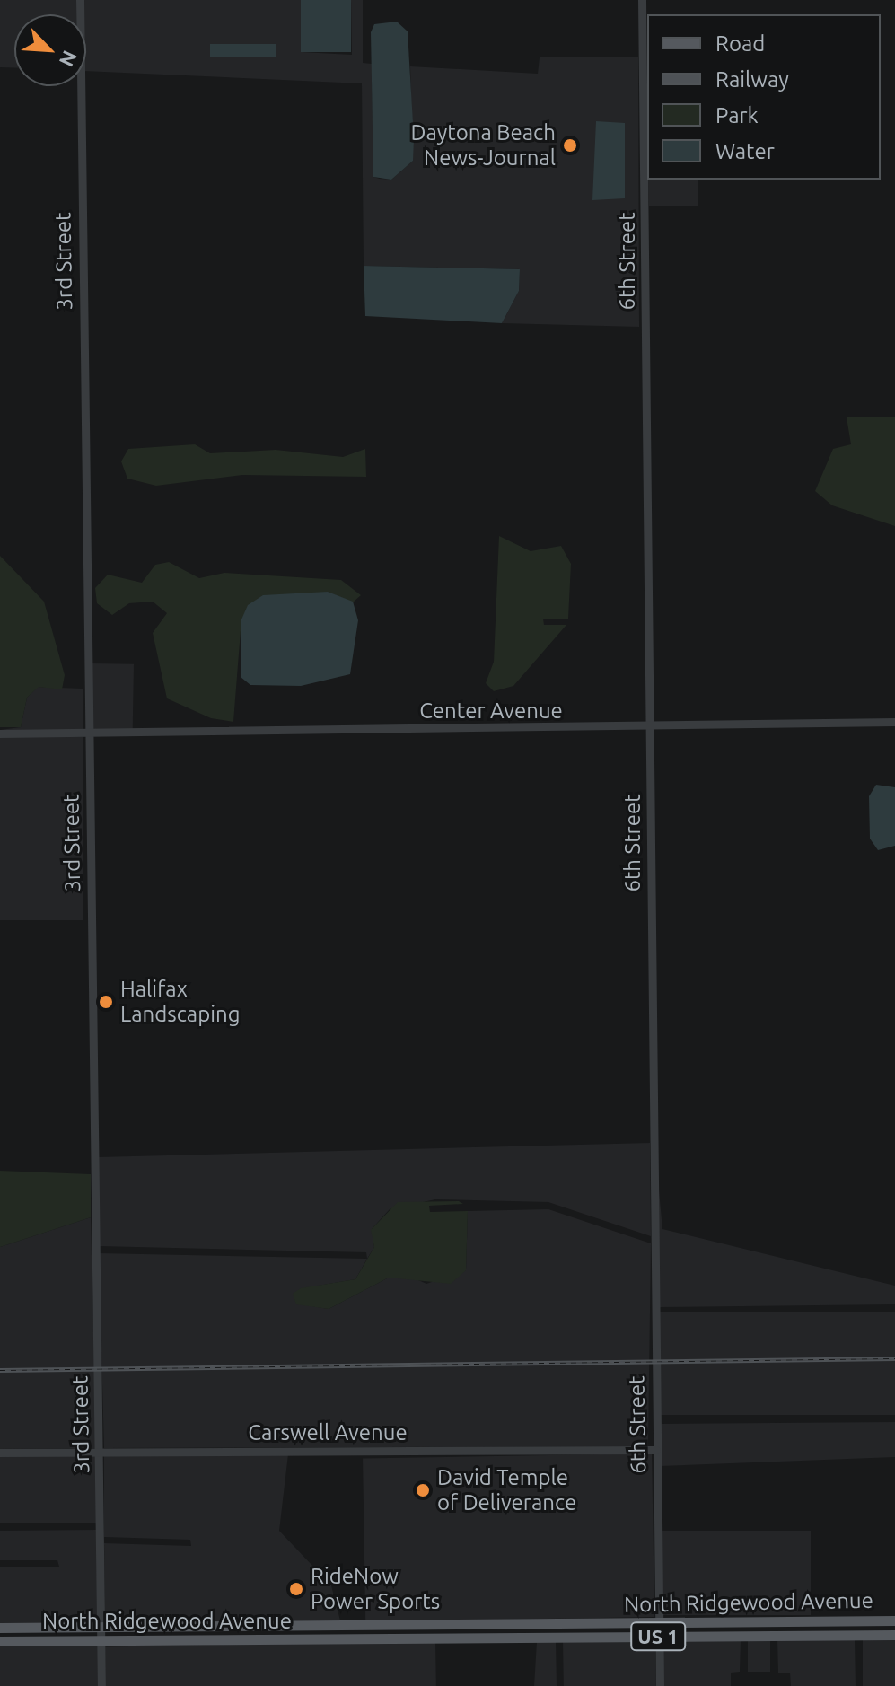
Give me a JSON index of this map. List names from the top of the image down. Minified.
{"streets":{"main road":["North Ridgewood Avenue","US 1"],"street":["3rd Street","6th Street","Center Avenue","Carswell Avenue"]},"crossings":[["3rd Street","Center Avenue"],["3rd Street","Carswell Avenue"],["3rd Street","North Ridgewood Avenue"],["6th Street","Center Avenue"],["6th Street","Carswell Avenue"],["6th Street","North Ridgewood Avenue"]],"places":["Daytona Beach News-Journal","Halifax Landscaping","David Temple of Deliverance","RideNow Power Sports"],"legend":["Road","Railway","Park","Water"],"north":"bottom right"}
